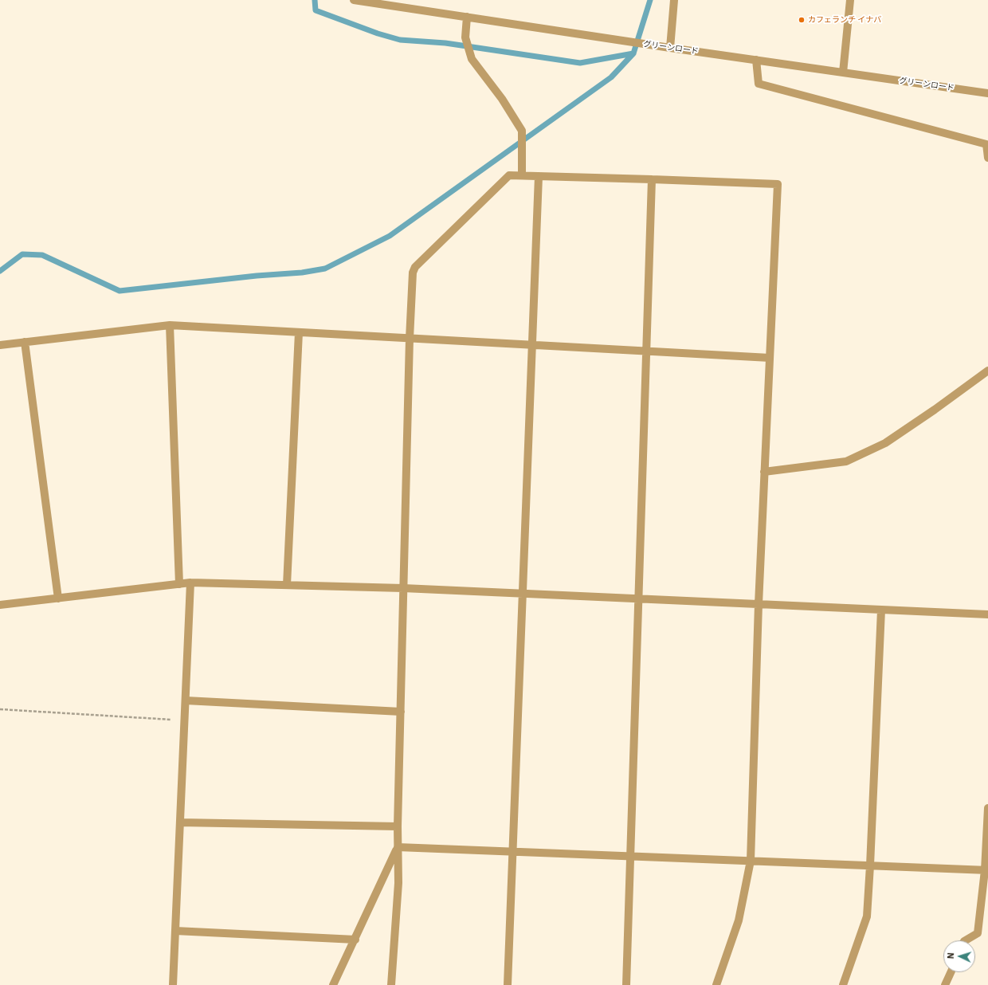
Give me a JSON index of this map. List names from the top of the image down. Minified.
{"streets":{"street":["グリーンロード"]},"places":["カフェランチ イナバ"],"north":"left"}
